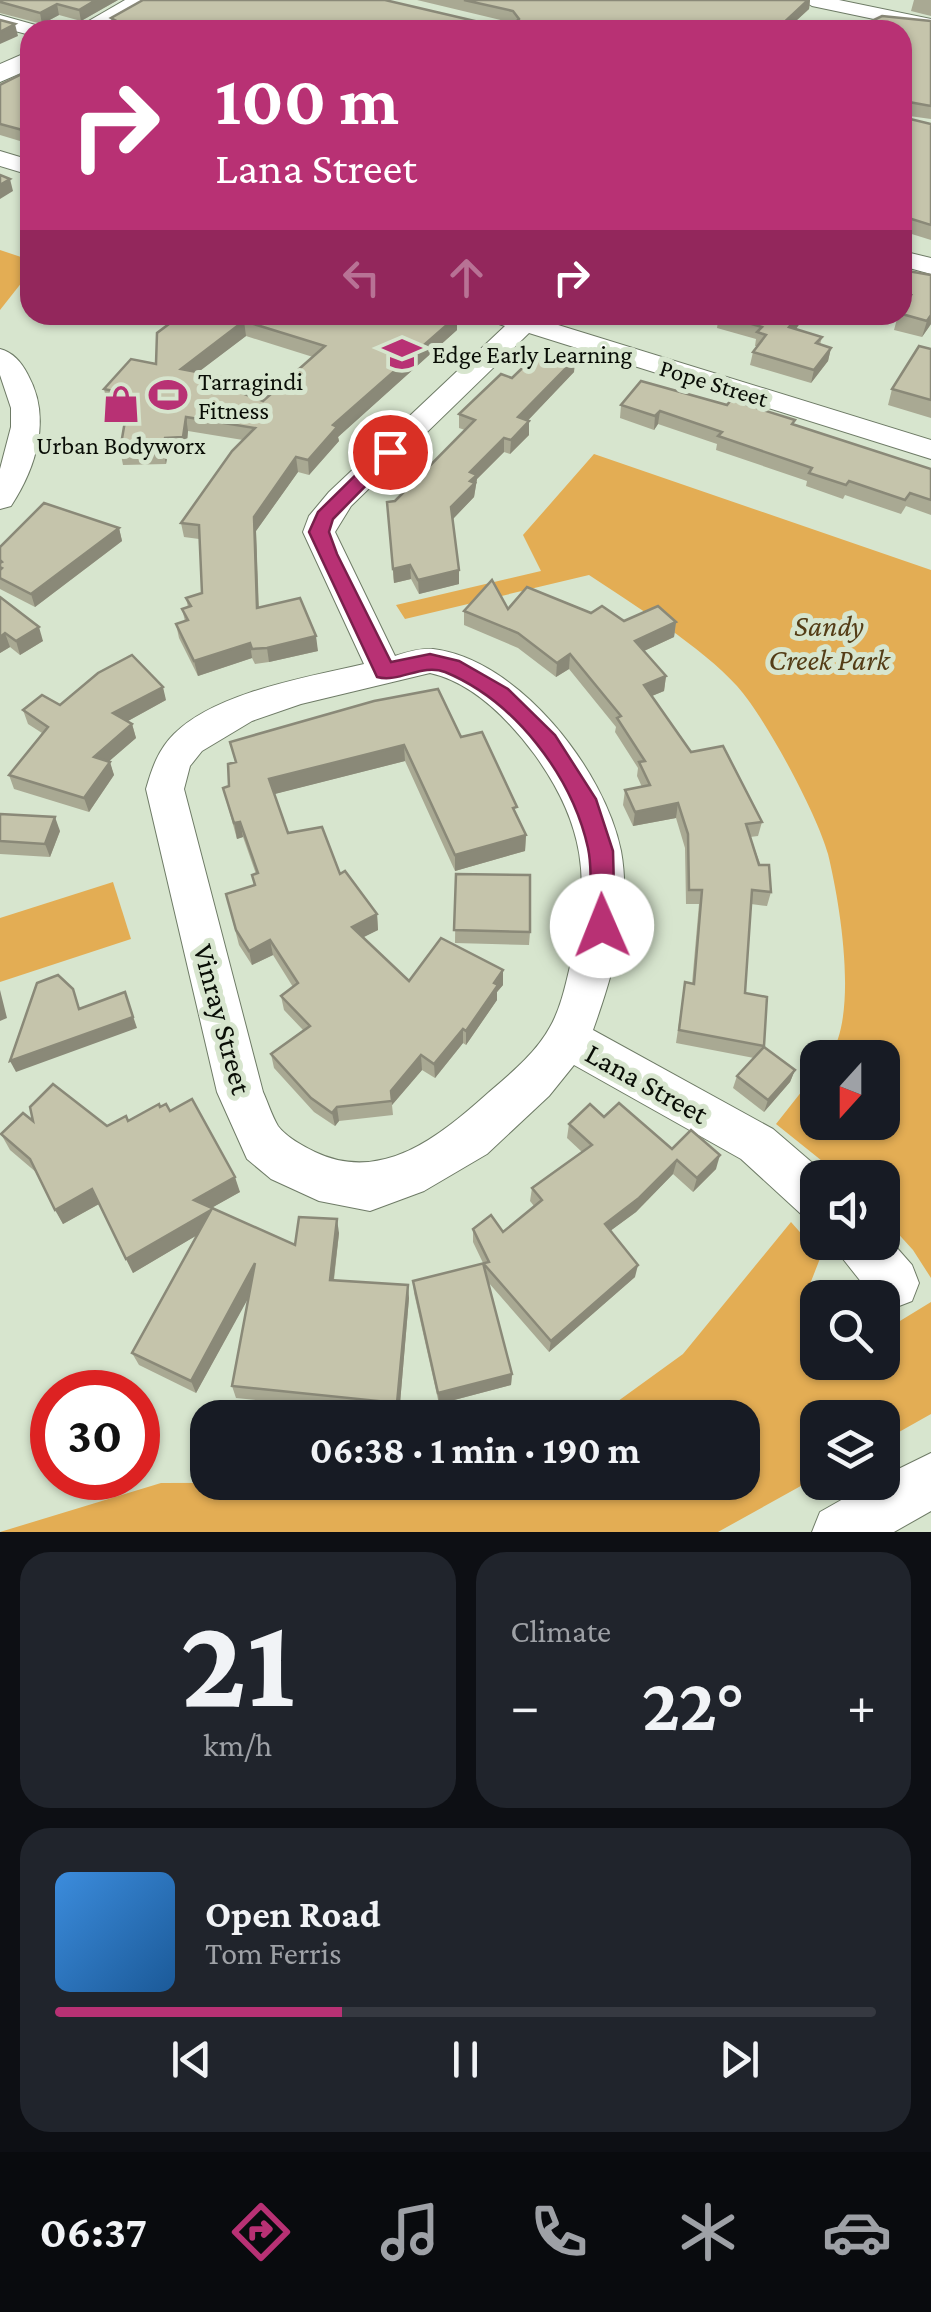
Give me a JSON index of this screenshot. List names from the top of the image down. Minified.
{"streets":{"street":["Pope Street","Vinray Street","Lana Street"]},"crossings":[["Vinray Street","Lana Street"]],"parks":["Sandy Creek Park"],"places":{"school or university":["Edge Early Learning"],"sports":["Tarragindi Fitness"],"shop":["Urban Bodyworx"]},"north":"bottom","page":{"turn":["100 m","Lana Street"],"limit":"30","trip":"06:38 · 1 min · 190 m","tile":[["21","km/h"],"Climate"],"heat":["−","22°","+"],"song":["Open Road","Tom Ferris"],"tabs":"06:37"}}
